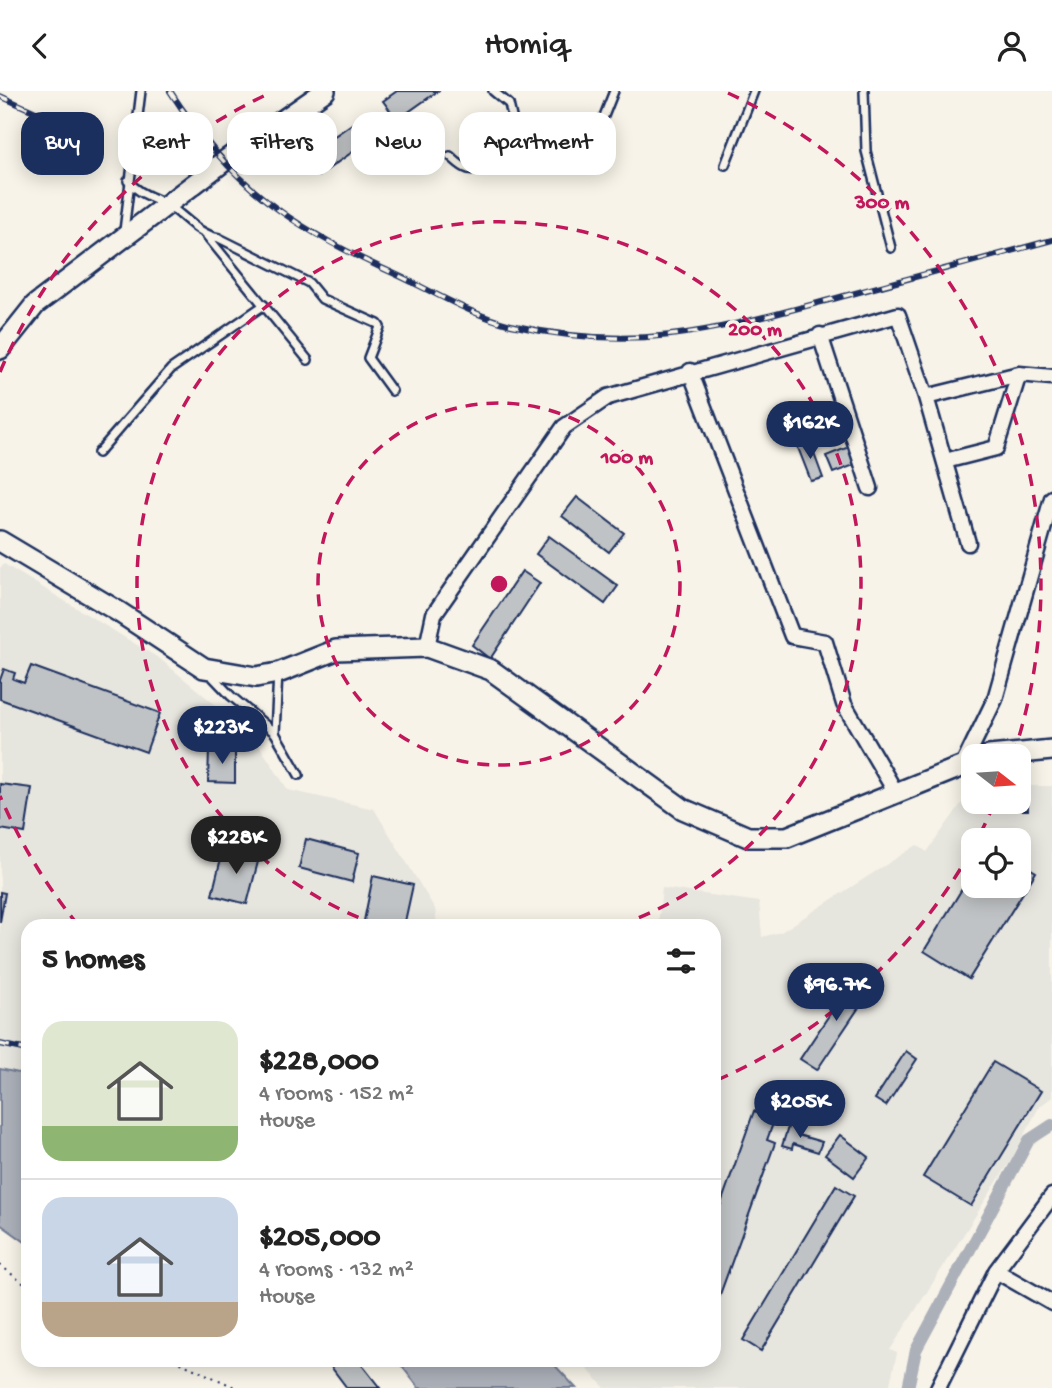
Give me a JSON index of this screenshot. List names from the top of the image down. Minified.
{"north":"right","page":{"header":"Homiq","chip":["Buy","Rent","Filters","New","Apartment"],"price":["$162K","$223K","$228K","$96.7K","$205K"],"heading":"5 homes","list":[{"name":"$228,000","note":"4 rooms · 152 m² · House"},{"name":"$205,000","note":"4 rooms · 132 m² · House"}]},"rings":["300 m","200 m","100 m"]}
